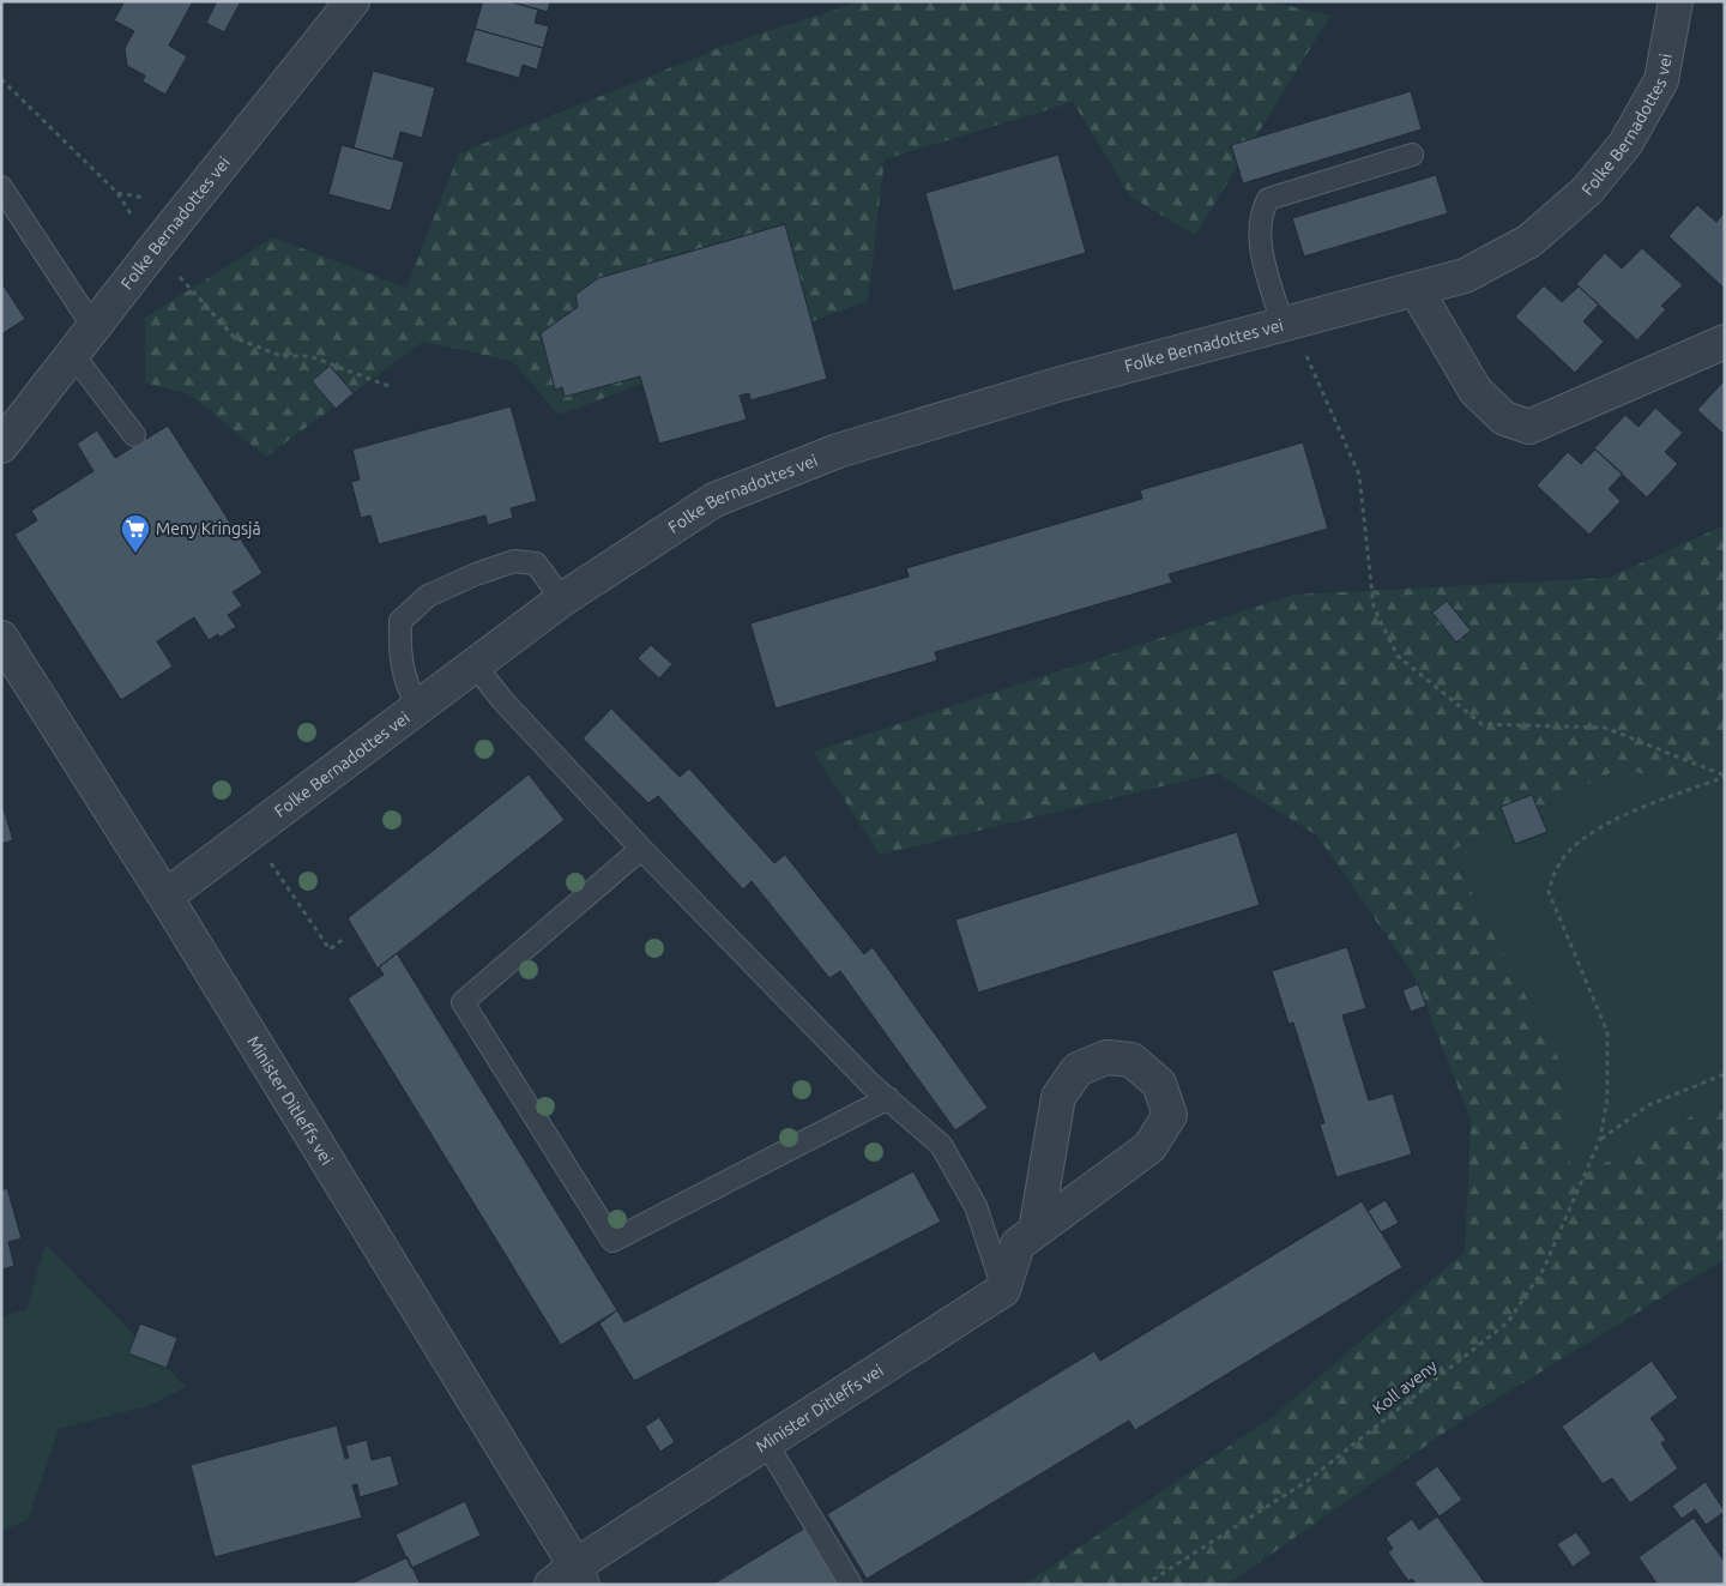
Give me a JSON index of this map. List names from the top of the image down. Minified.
{"streets":{"street":["Folke Bernadottes vei","Minister Ditleffs vei"],"path":["Koll aveny"]},"crossings":[["Folke Bernadottes vei","Minister Ditleffs vei"]],"places":{"supermarket":["Meny Kringsjå"]}}
